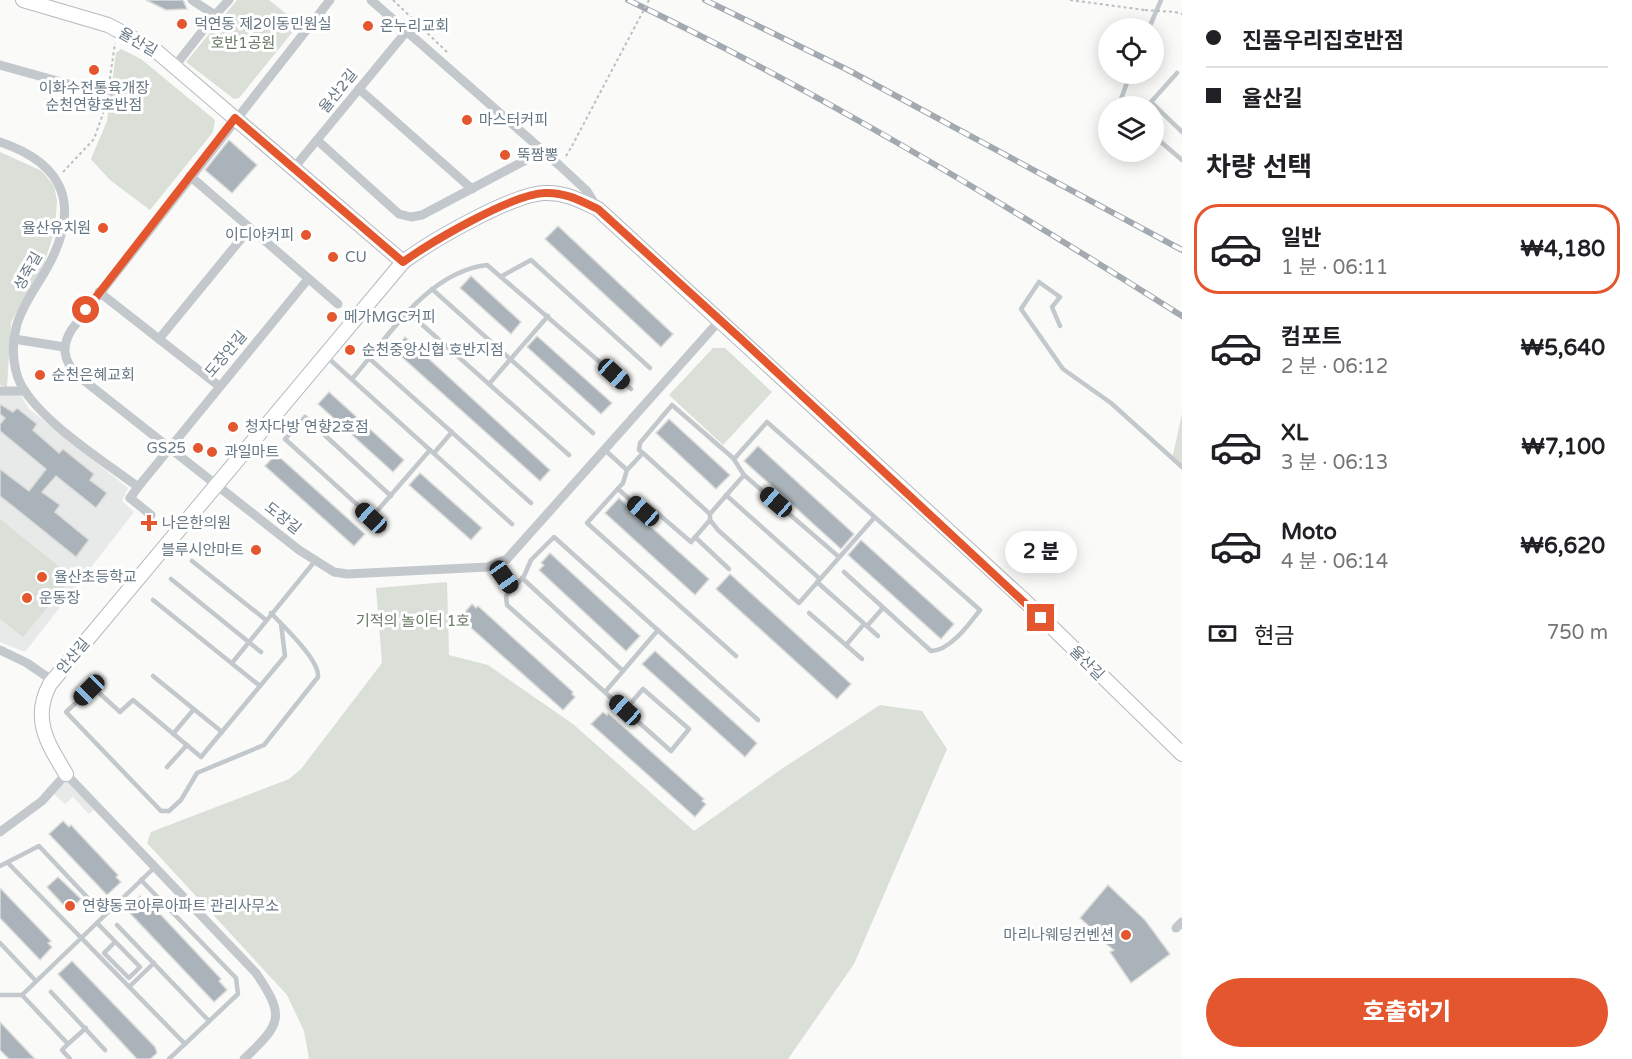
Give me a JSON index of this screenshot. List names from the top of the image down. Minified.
{"streets":{"street":["율산길","율산2길","성죽길","도장안길","도장길","안산길"]},"crossings":[["율산길","율산2길"],["율산길","안산길"],["도장안길","도장길"],["도장길","안산길"]],"parks":["호반1공원","기적의 놀이터 1호"],"places":{"other":["덕연동 제2이동민원실","온누리교회","이화수전통육개장 순천연향호반점","마스터커피","뚝짬뽕","율산유치원","이디야커피","CU","메가MGC커피","순천중앙신협 호반지점","순천은혜교회","청자다방 연향2호점","GS25","과일마트","블루시안마트","율산초등학교","운동장","연향동코아루아파트 관리사무소","마리나웨딩컨벤션"],"health":["나은한의원"]},"page":{"banner":["진품우리집호반점","율산길"],"heading":"차량 선택","list":[{"name":"일반","note":"1 분 · 06:11","value":"₩4,180"},{"name":"컴포트","note":"2 분 · 06:12","value":"₩5,640"},{"name":"XL","note":"3 분 · 06:13","value":"₩7,100"},{"name":"Moto","note":"4 분 · 06:14","value":"₩6,620"}],"bubble":"2 분","pay":["현금","750 m"],"buttons":"호출하기"}}
